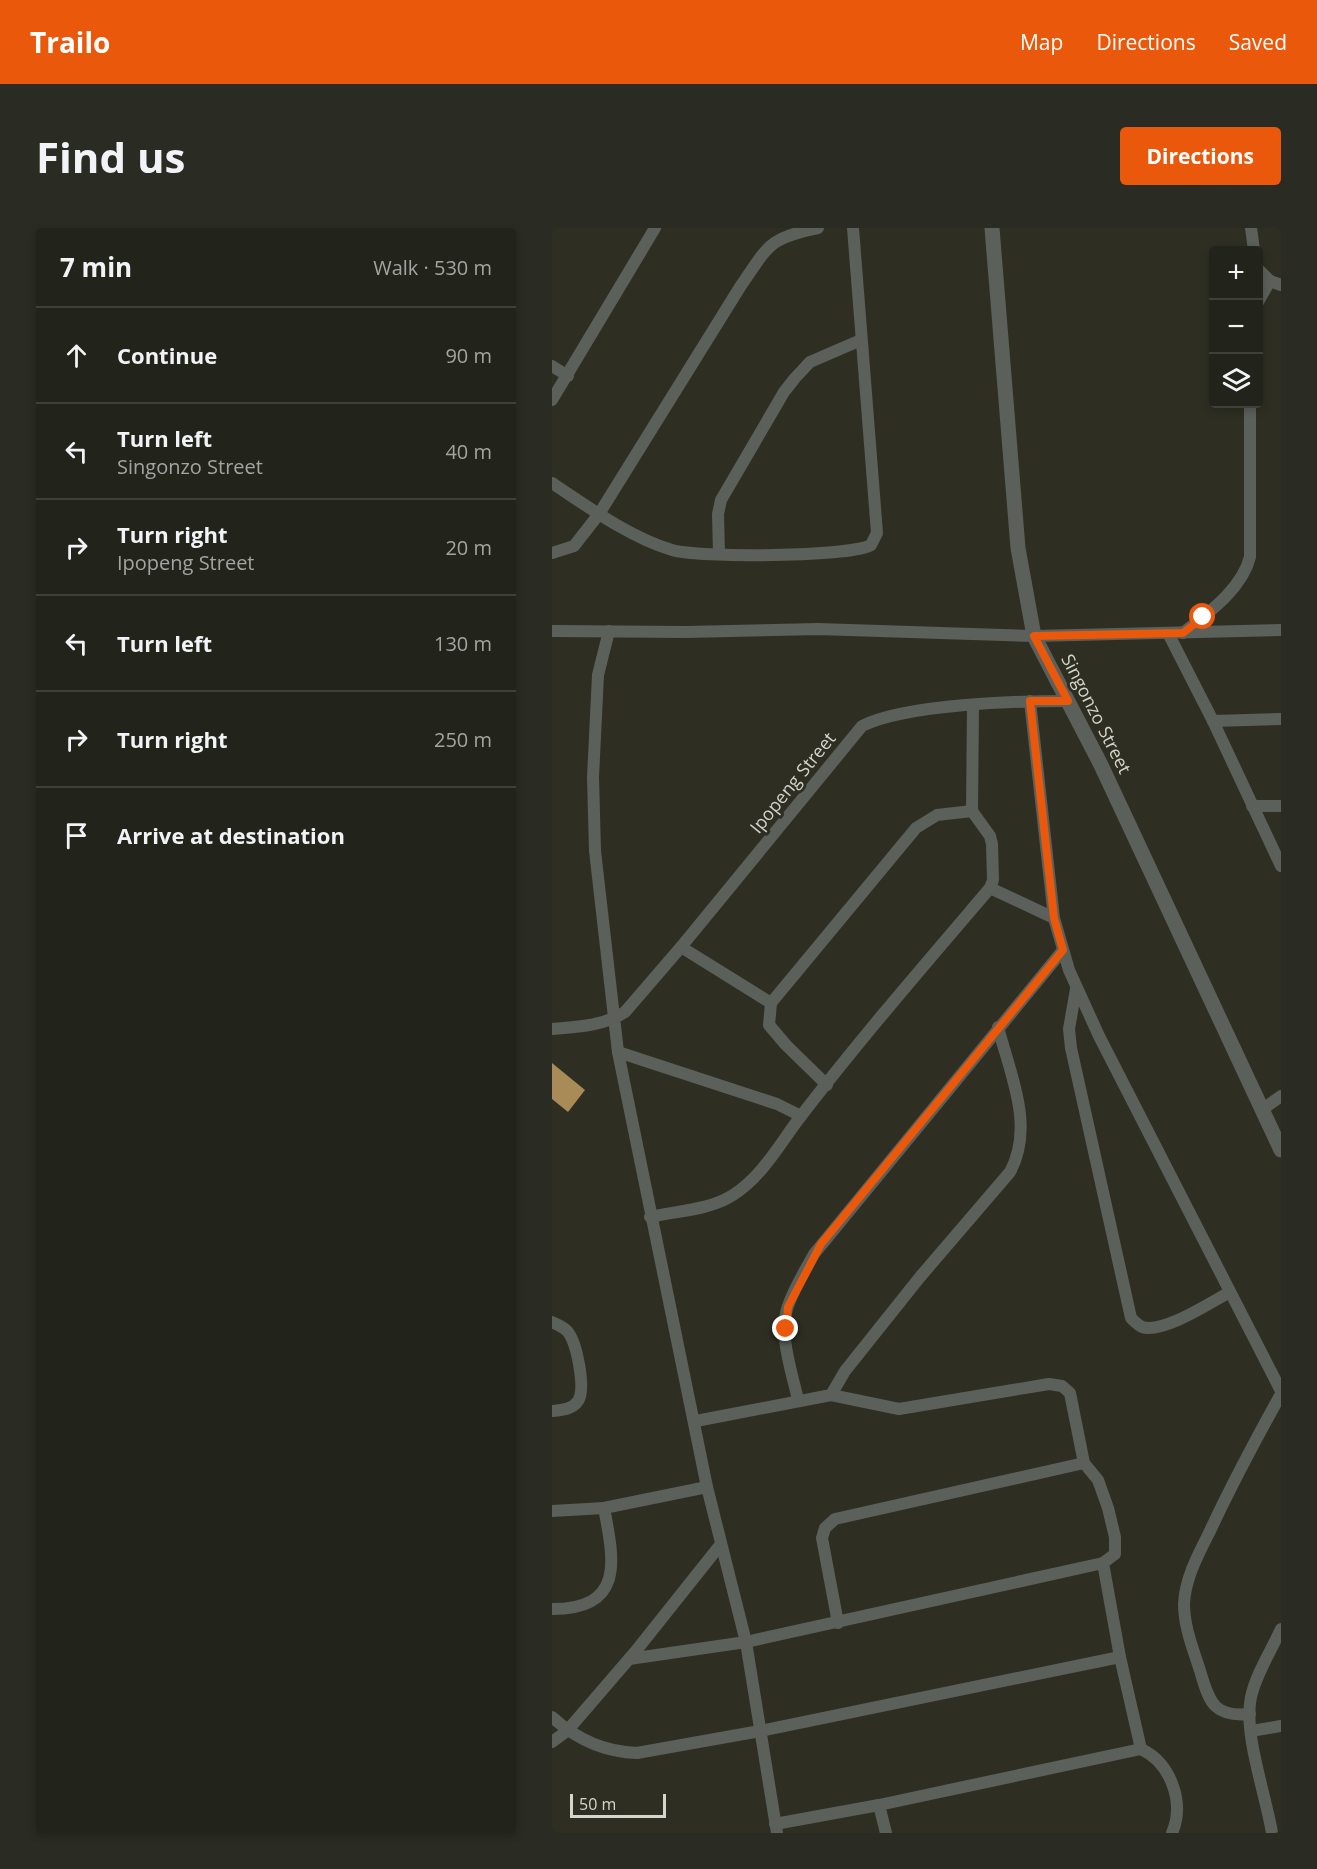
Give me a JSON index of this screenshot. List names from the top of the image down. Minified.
{"streets":{"street":["Singonzo Street","Ipopeng Street"]},"crossings":[["Singonzo Street","Ipopeng Street"]],"scale_bar":"50 m","page":{"header":"Trailo","nav":["Map","Directions","Saved"],"buttons":"Directions","title":"Find us","heading":["7 min","Walk · 530 m"],"map_buttons":["+","−"],"list":[["Continue","90 m"],["Turn left","Singonzo Street","40 m"],["Turn right","Ipopeng Street","20 m"],["Turn left","130 m"],["Turn right","250 m"],"Arrive at destination"],"scale":"50 m"}}
